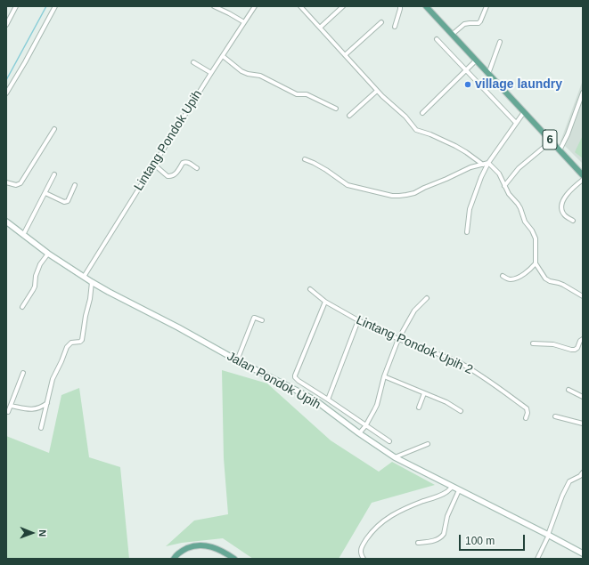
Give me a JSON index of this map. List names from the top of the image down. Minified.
{"streets":{"main road":["6","Jalan Pondok Upih"],"street":["Lintang Pondok Upih","Lintang Pondok Upih 2"]},"crossings":[["Lintang Pondok Upih","Jalan Pondok Upih"]],"places":["village laundry"],"scale_bar":"100 m","north":"right"}
